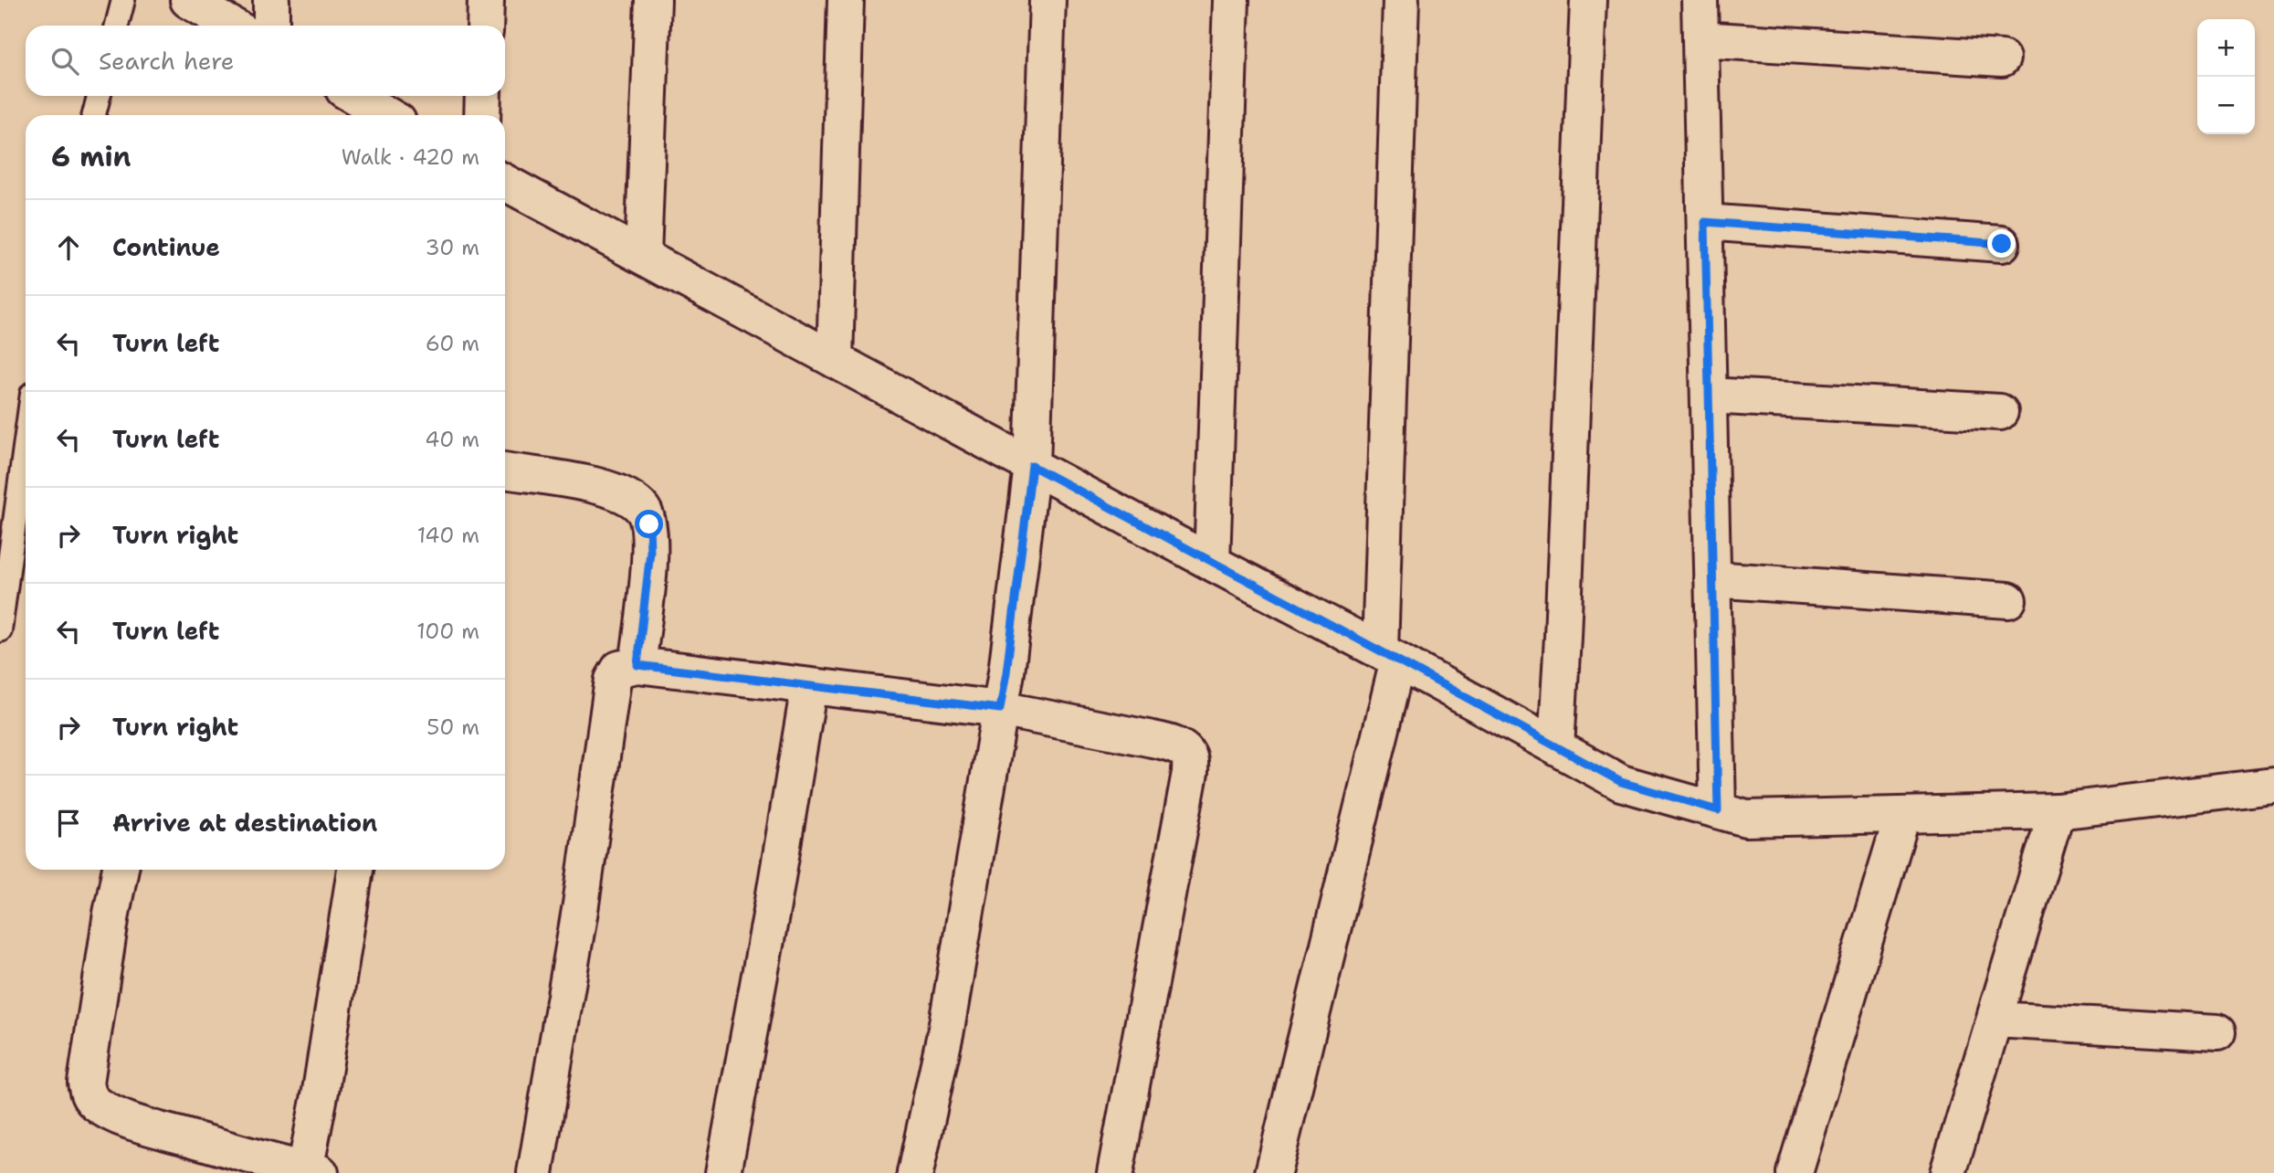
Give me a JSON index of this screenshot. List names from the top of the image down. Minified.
{"page":{"map_buttons":["+","−"],"search":"Search here","heading":["6 min","Walk · 420 m"],"list":[["Continue","30 m"],["Turn left","60 m"],["Turn left","40 m"],["Turn right","140 m"],["Turn left","100 m"],["Turn right","50 m"],"Arrive at destination"]}}
